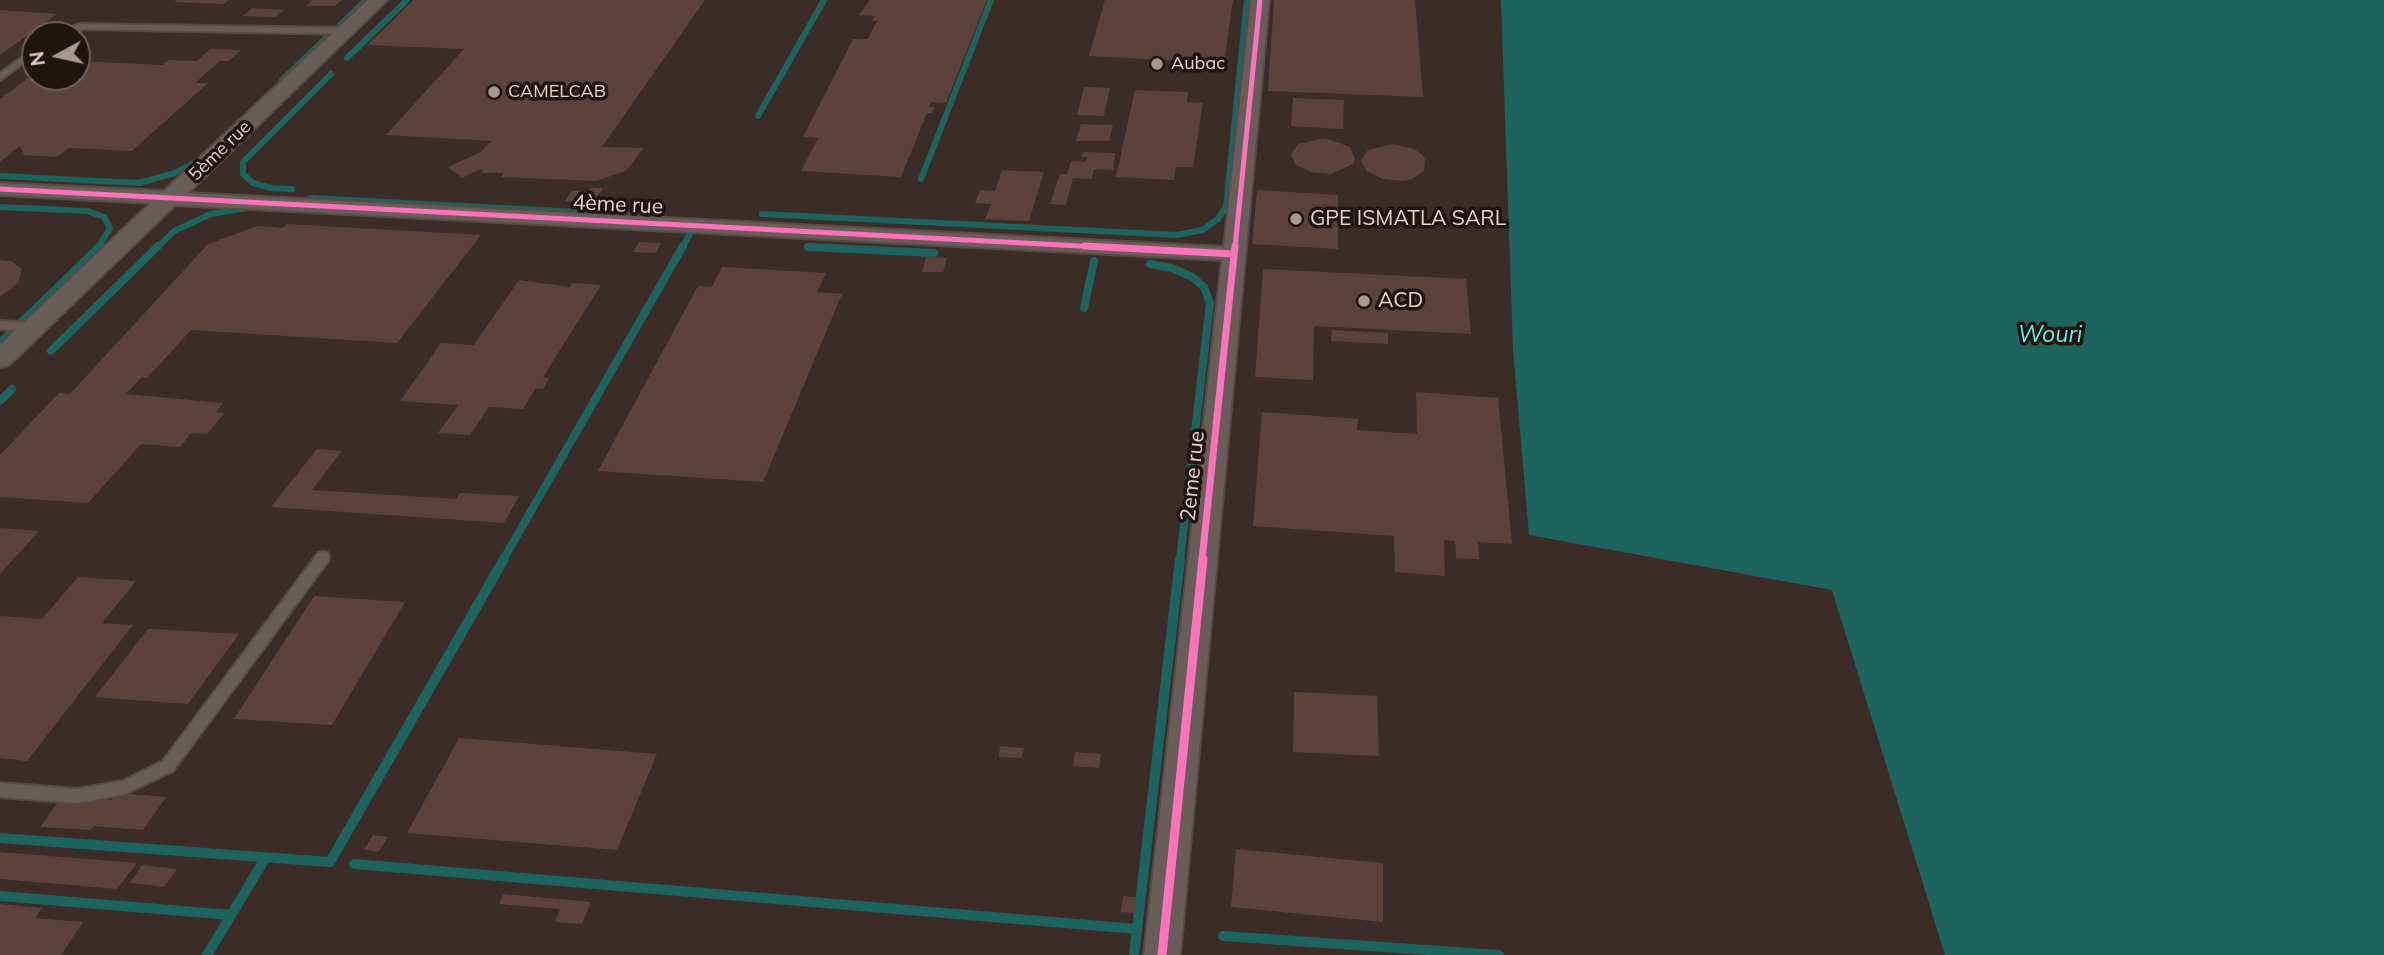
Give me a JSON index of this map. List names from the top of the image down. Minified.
{"streets":{"street":["5ème rue","4ème rue","2eme rue"]},"crossings":[["5ème rue","4ème rue"],["4ème rue","2eme rue"]],"water":["Wouri"],"places":["Aubac","CAMELCAB","GPE ISMATLA SARL","ACD"],"north":"left"}
